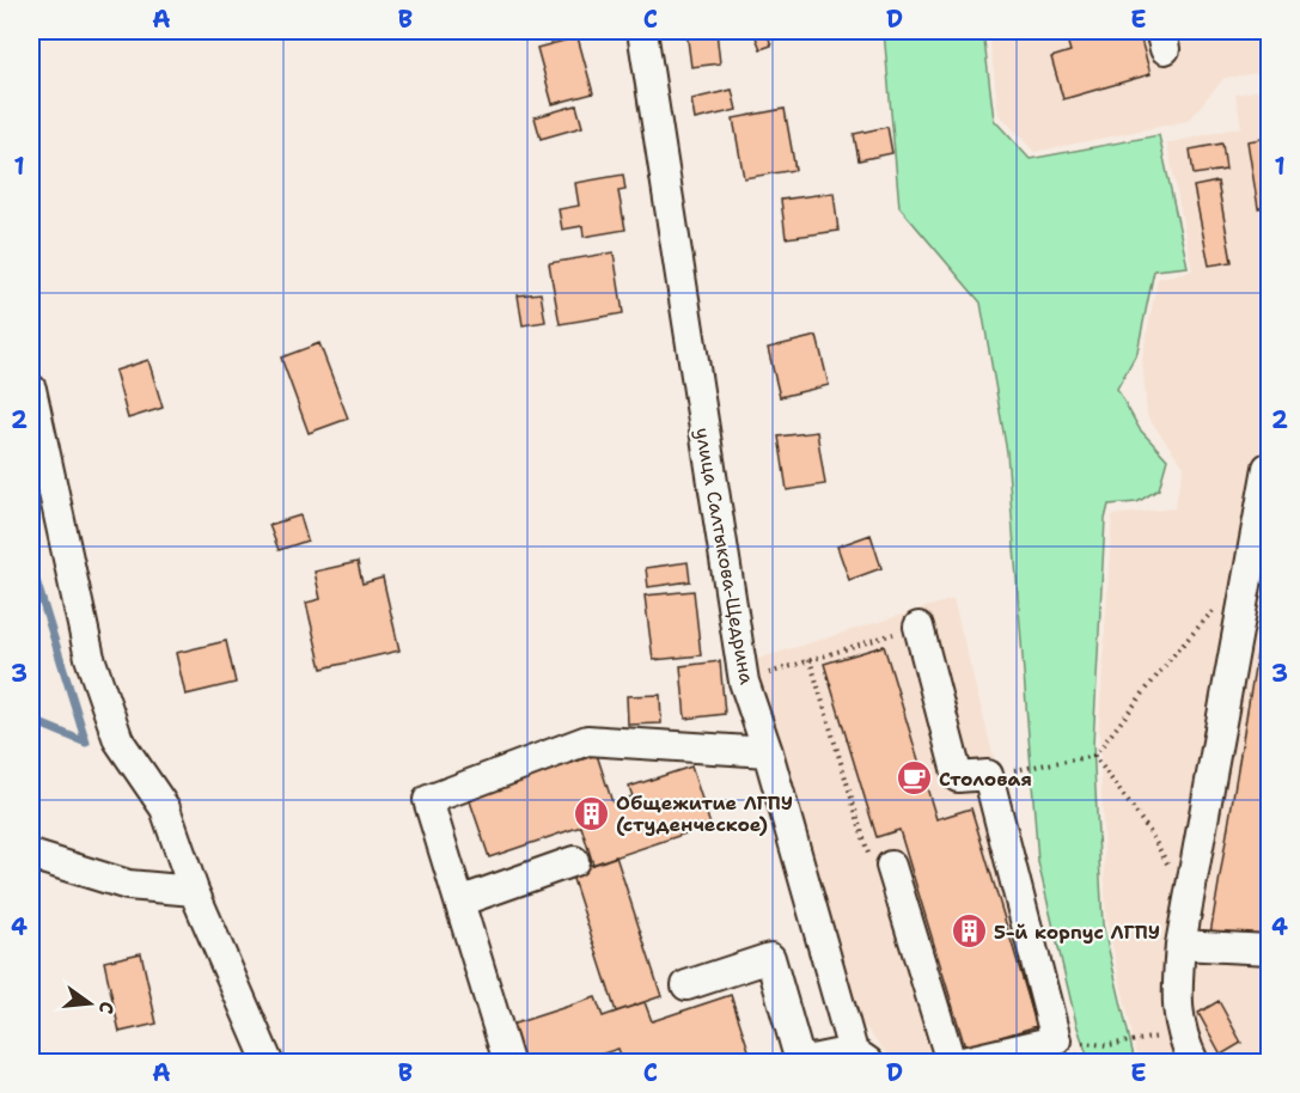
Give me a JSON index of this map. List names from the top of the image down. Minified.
{"streets":{"street":["улица Салтыкова-Щедрина"]},"places":{"cafe":["Столовая"],"building":["Общежитие ЛГПУ (студенческое)","5-й корпус ЛГПУ"]},"north":"right","grid":{"columns":["A","B","C","D","E"],"rows":["1","2","3","4"]}}
